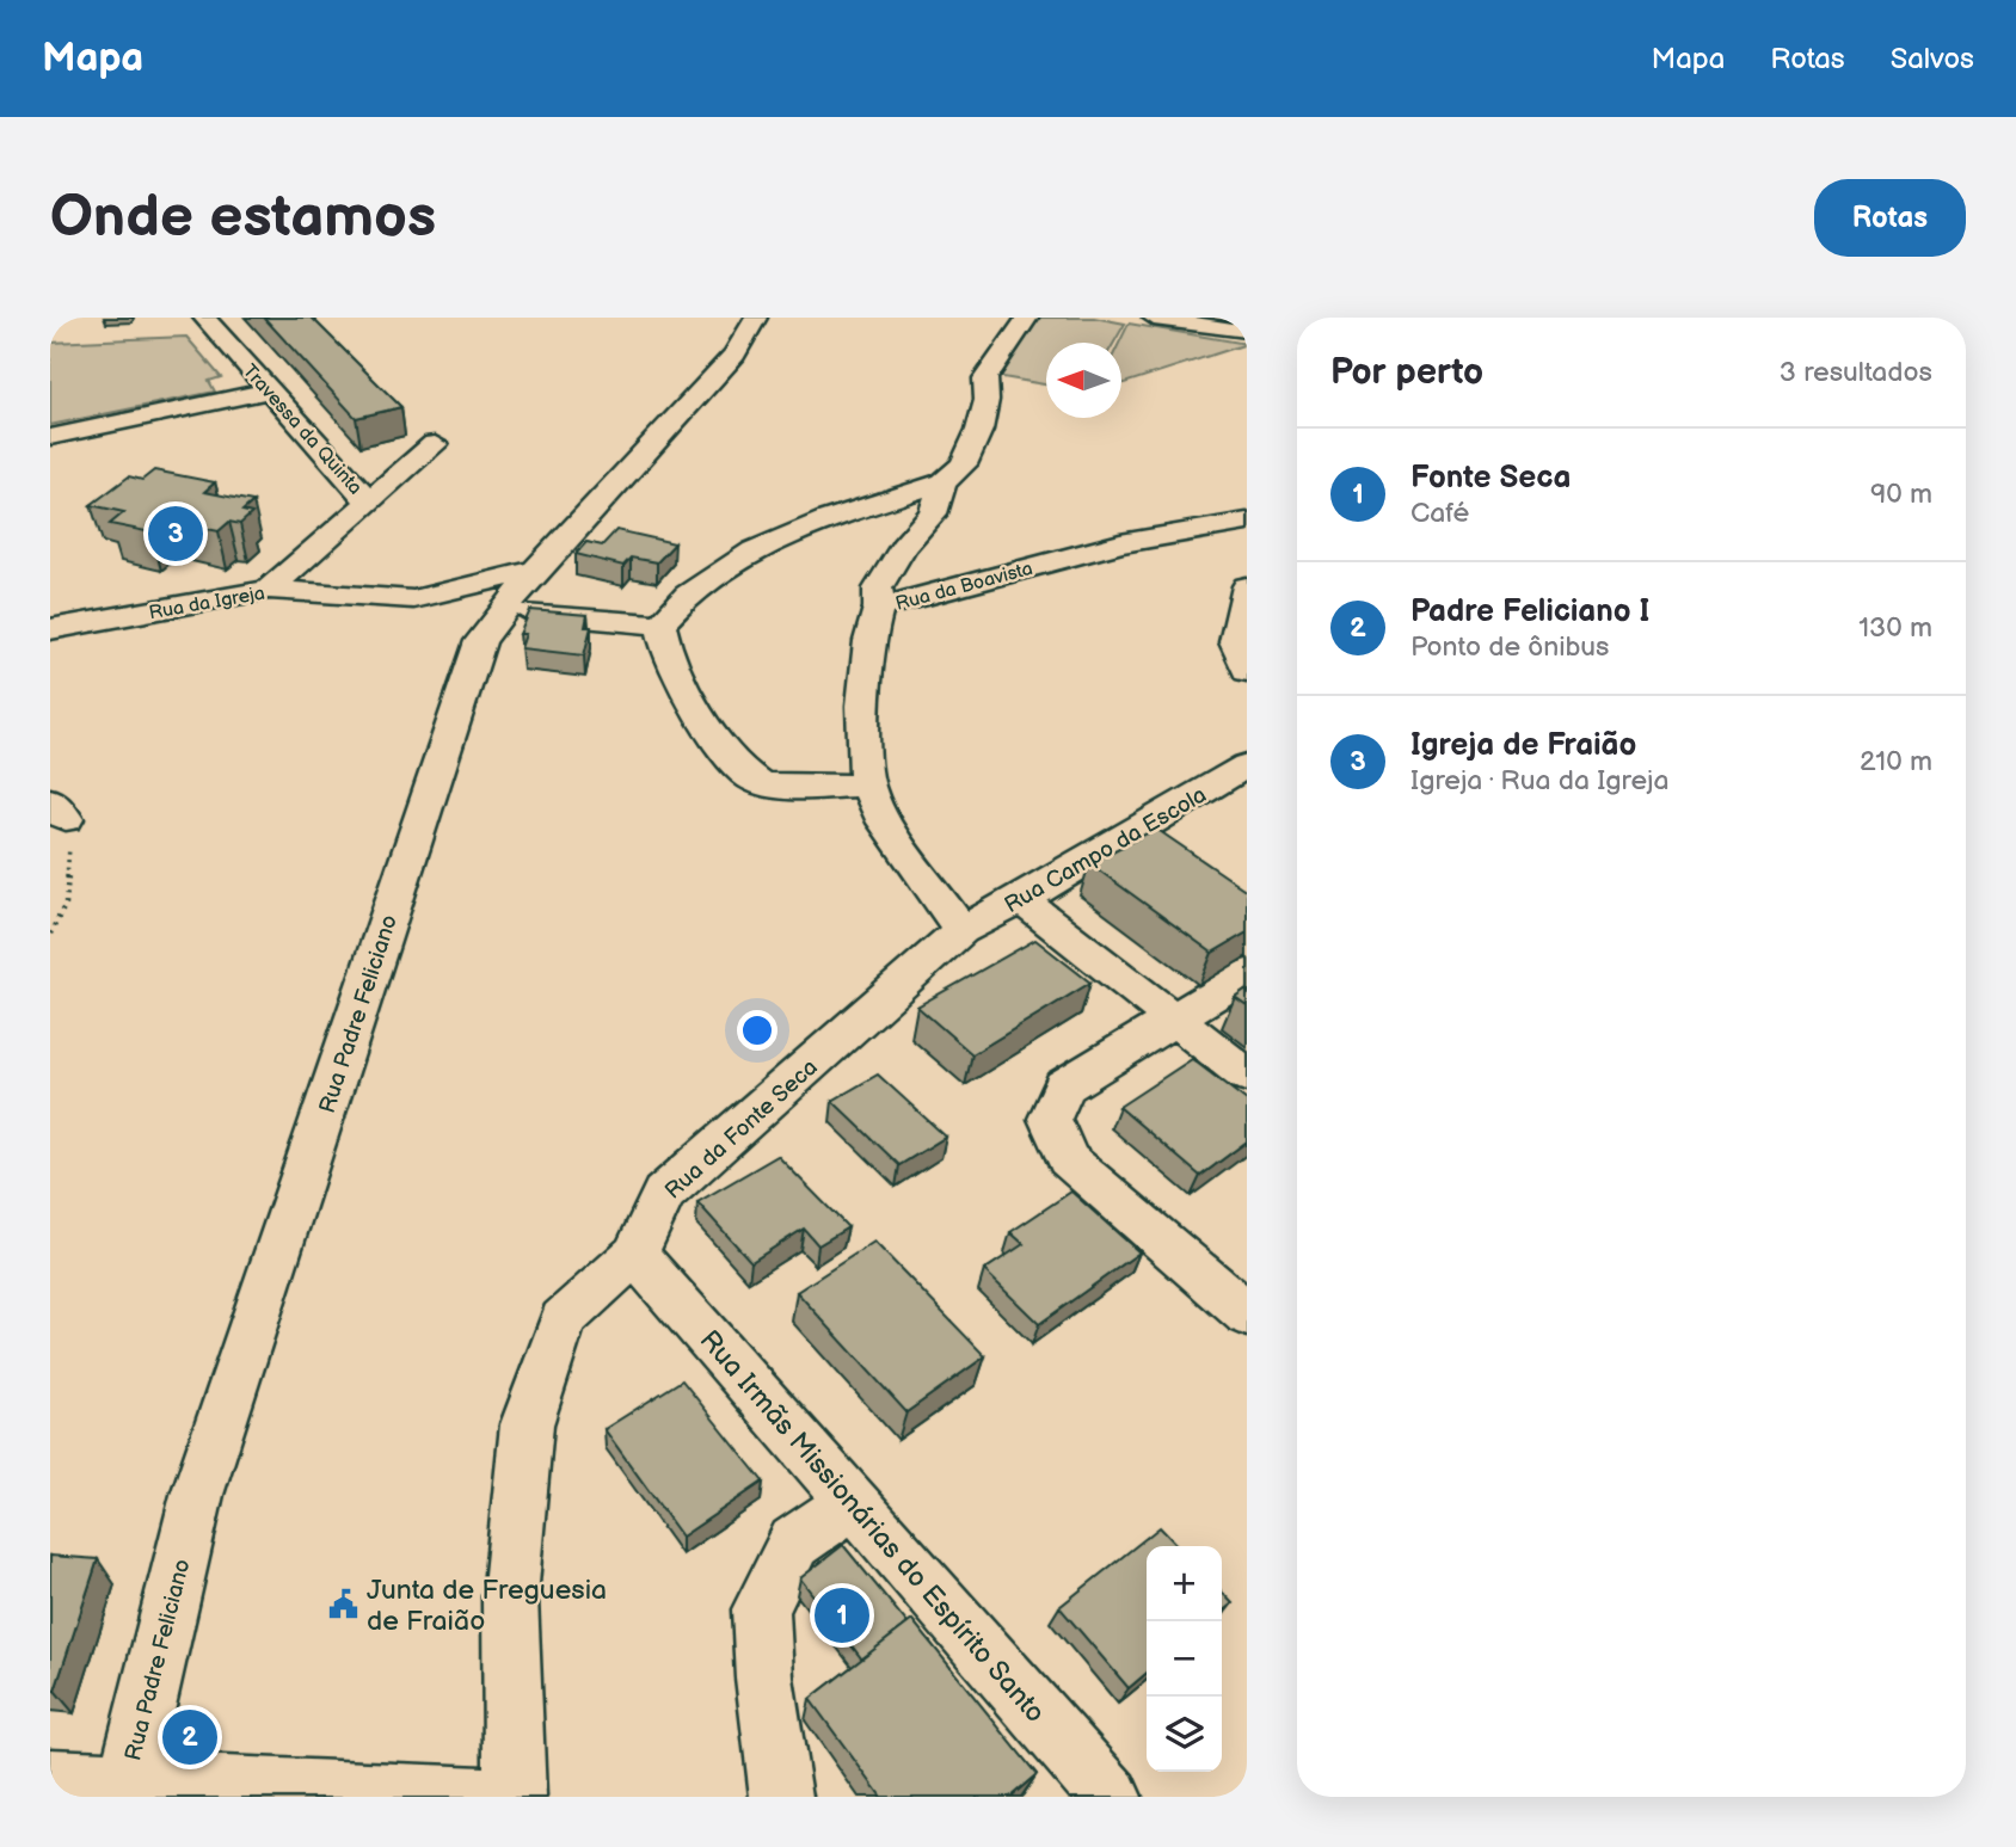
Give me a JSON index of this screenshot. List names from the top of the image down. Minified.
{"streets":{"street":["Travessa da Quinta","Rua da Boavista","Rua da Igreja","Rua Campo da Escola","Rua Padre Feliciano","Rua da Fonte Seca","Rua Irmãs Missionárias do Espírito Santo"]},"crossings":[["Rua da Boavista","Rua Campo da Escola"],["Rua da Boavista","Rua da Fonte Seca"],["Rua da Igreja","Rua Padre Feliciano"],["Rua Campo da Escola","Rua da Fonte Seca"],["Rua da Fonte Seca","Rua Irmãs Missionárias do Espírito Santo"]],"places":{"public building":["Junta de Freguesia de Fraião"]},"north":"left","page":{"header":"Mapa","nav":["Mapa","Rotas","Salvos"],"buttons":"Rotas","title":"Onde estamos","heading":["Por perto","3 resultados"],"list":[{"mark":"1","name":"Fonte Seca","note":"Café","value":"90 m"},{"mark":"2","name":"Padre Feliciano I","note":"Ponto de ônibus","value":"130 m"},{"mark":"3","name":"Igreja de Fraião","note":"Igreja · Rua da Igreja","value":"210 m"}],"pins":["3","1","2"],"map_buttons":["+","−"]}}
